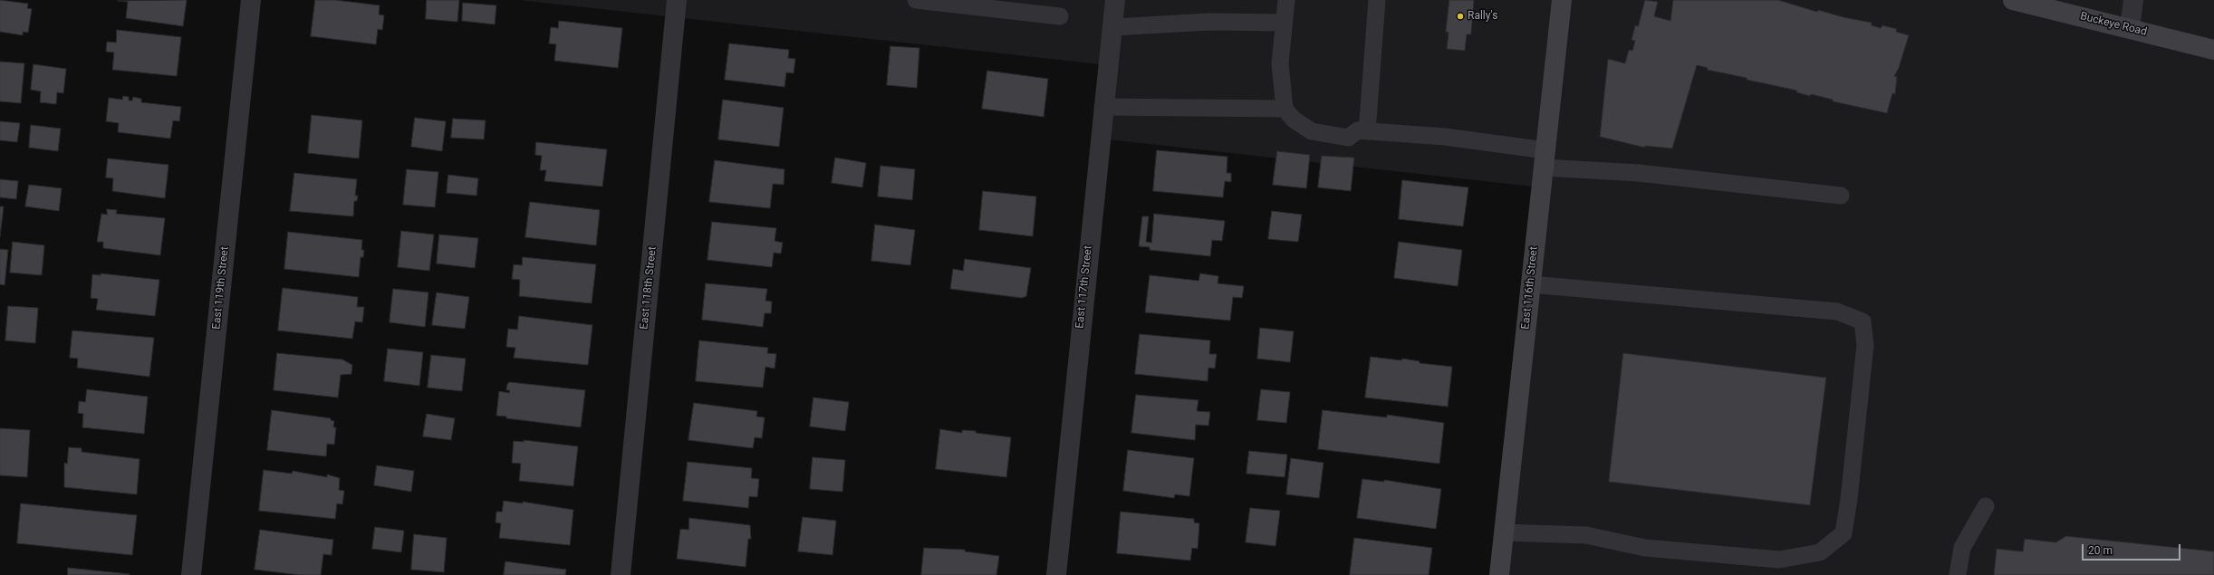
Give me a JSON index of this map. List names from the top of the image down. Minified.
{"streets":{"main road":["Buckeye Road","East 116th Street"],"street":["East 117th Street","East 119th Street","East 118th Street"]},"places":["Rally's"],"scale_bar":"20 m"}
